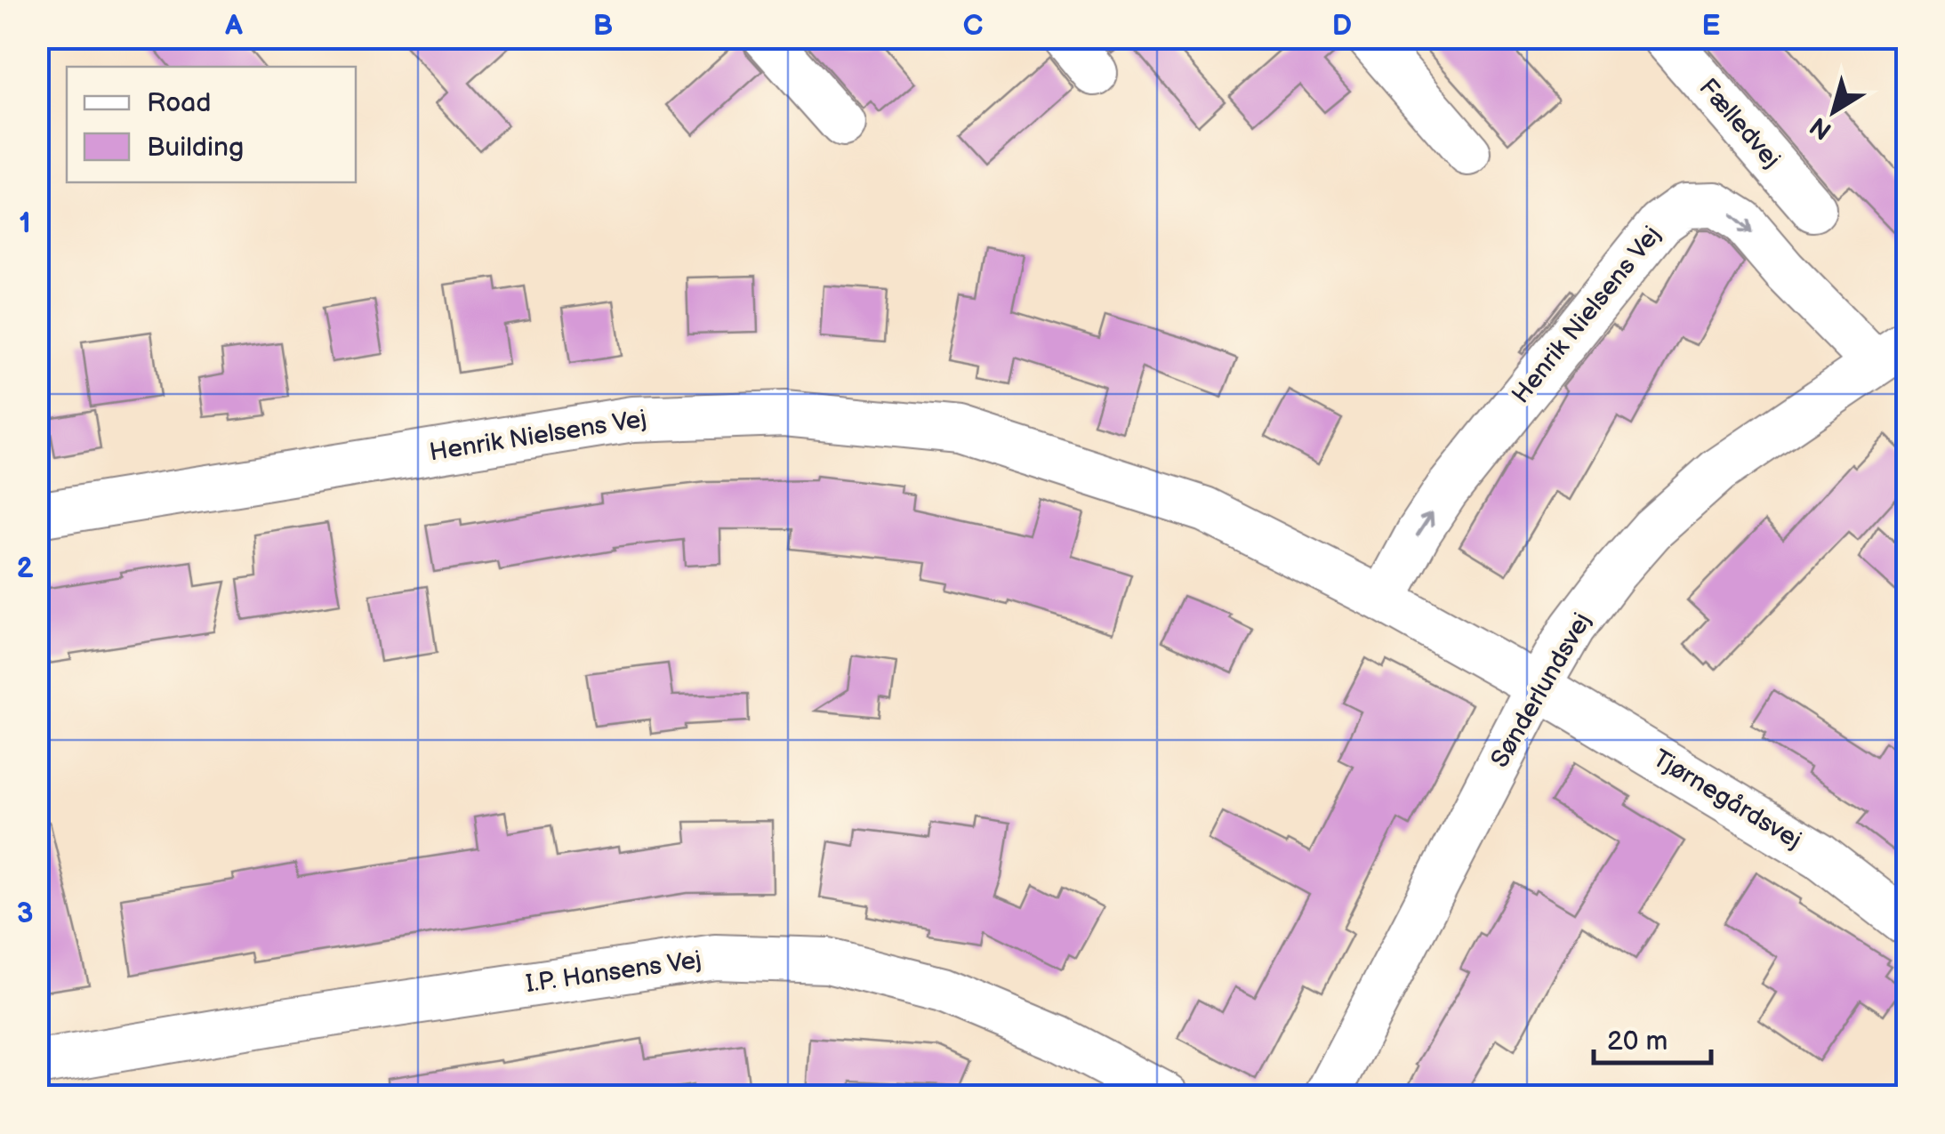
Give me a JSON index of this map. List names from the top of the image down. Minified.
{"streets":{"street":["Fælledvej","Henrik Nielsens Vej","Sønderlundsvej","Tjørnegårdsvej","I.P. Hansens Vej"]},"crossings":[["Henrik Nielsens Vej","Sønderlundsvej"],["Henrik Nielsens Vej","Tjørnegårdsvej"],["Sønderlundsvej","Tjørnegårdsvej"]],"legend":["Road","Building"],"scale_bar":"20 m","north":"bottom left","grid":{"columns":["A","B","C","D","E"],"rows":["1","2","3"]}}
